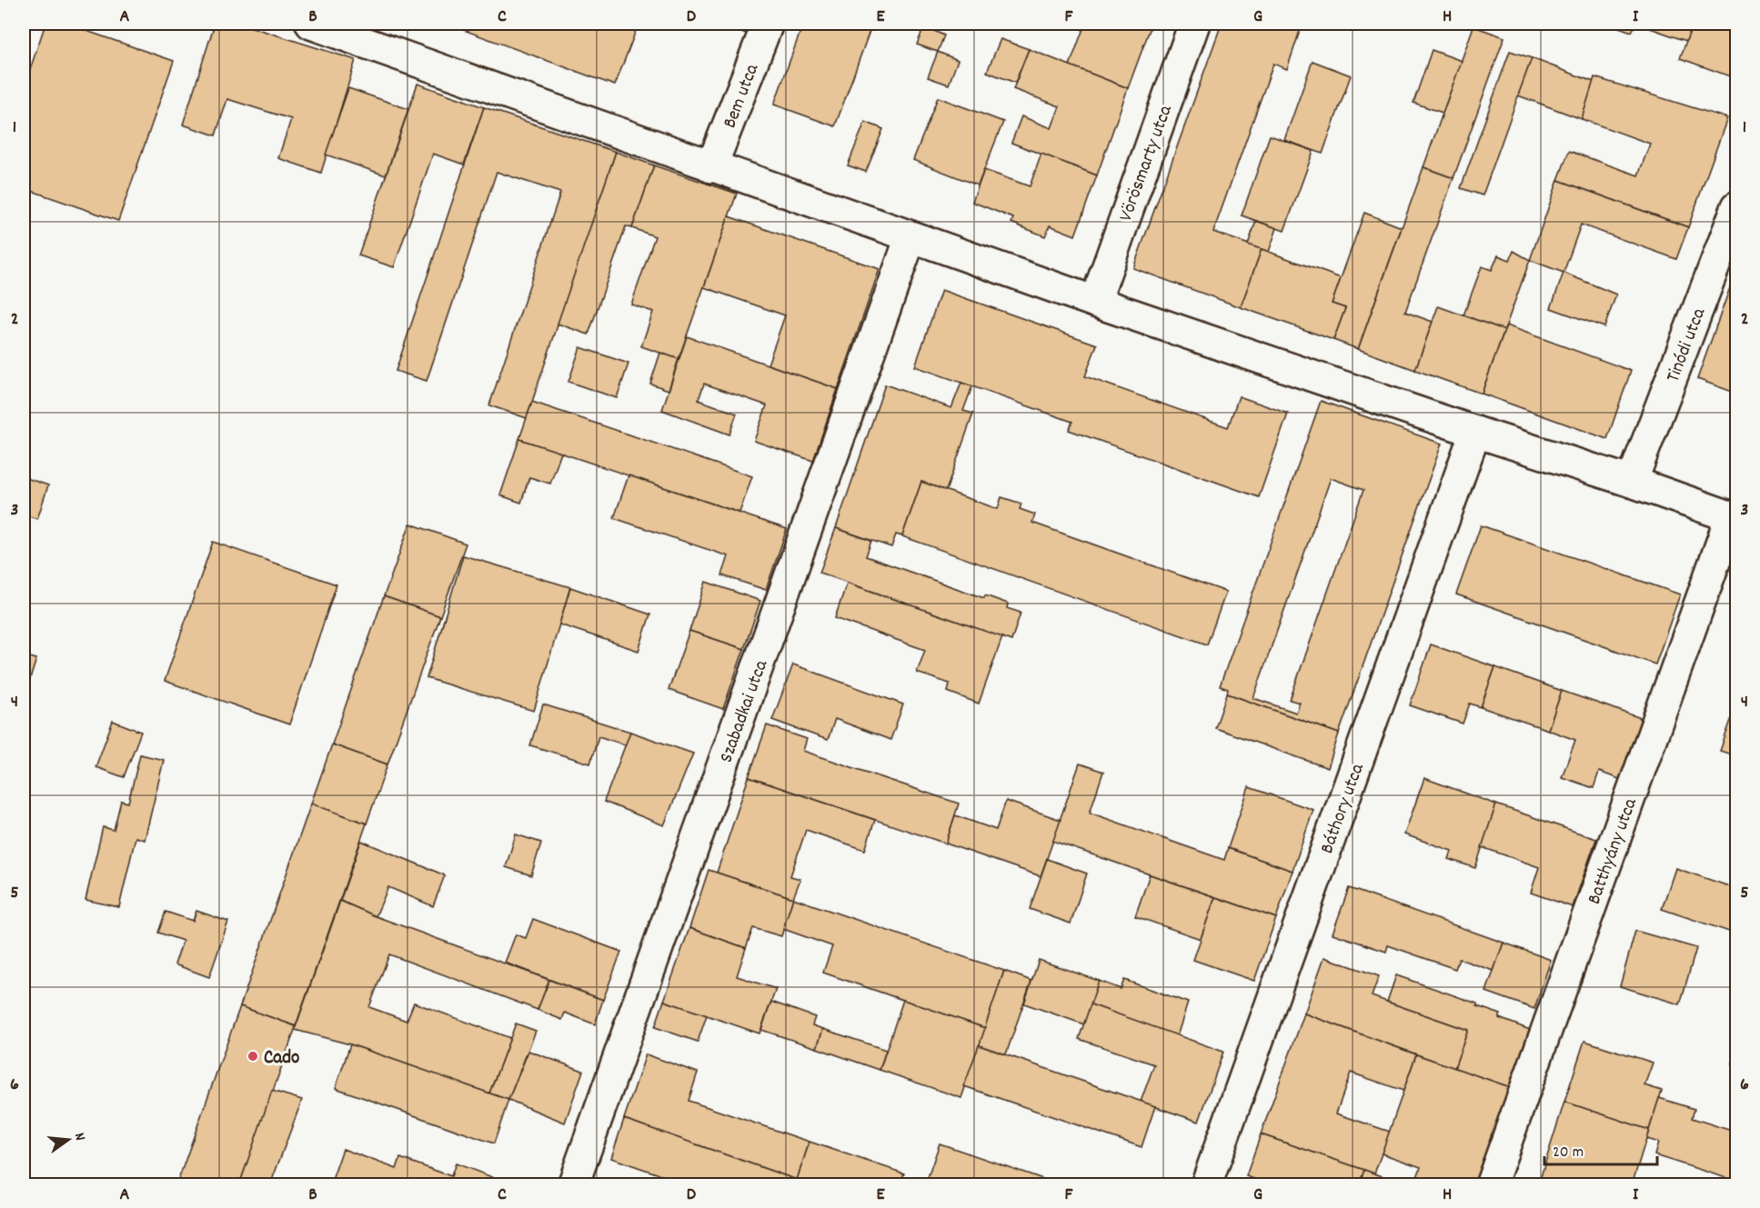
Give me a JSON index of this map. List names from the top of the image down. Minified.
{"streets":{"street":["Bem utca","Vörösmarty utca","Tinódi utca","Szabadkai utca","Báthory utca","Batthyány utca"]},"places":["Cado"],"scale_bar":"20 m","north":"right","grid":{"columns":["A","B","C","D","E","F","G","H","I"],"rows":["1","2","3","4","5","6"]}}
